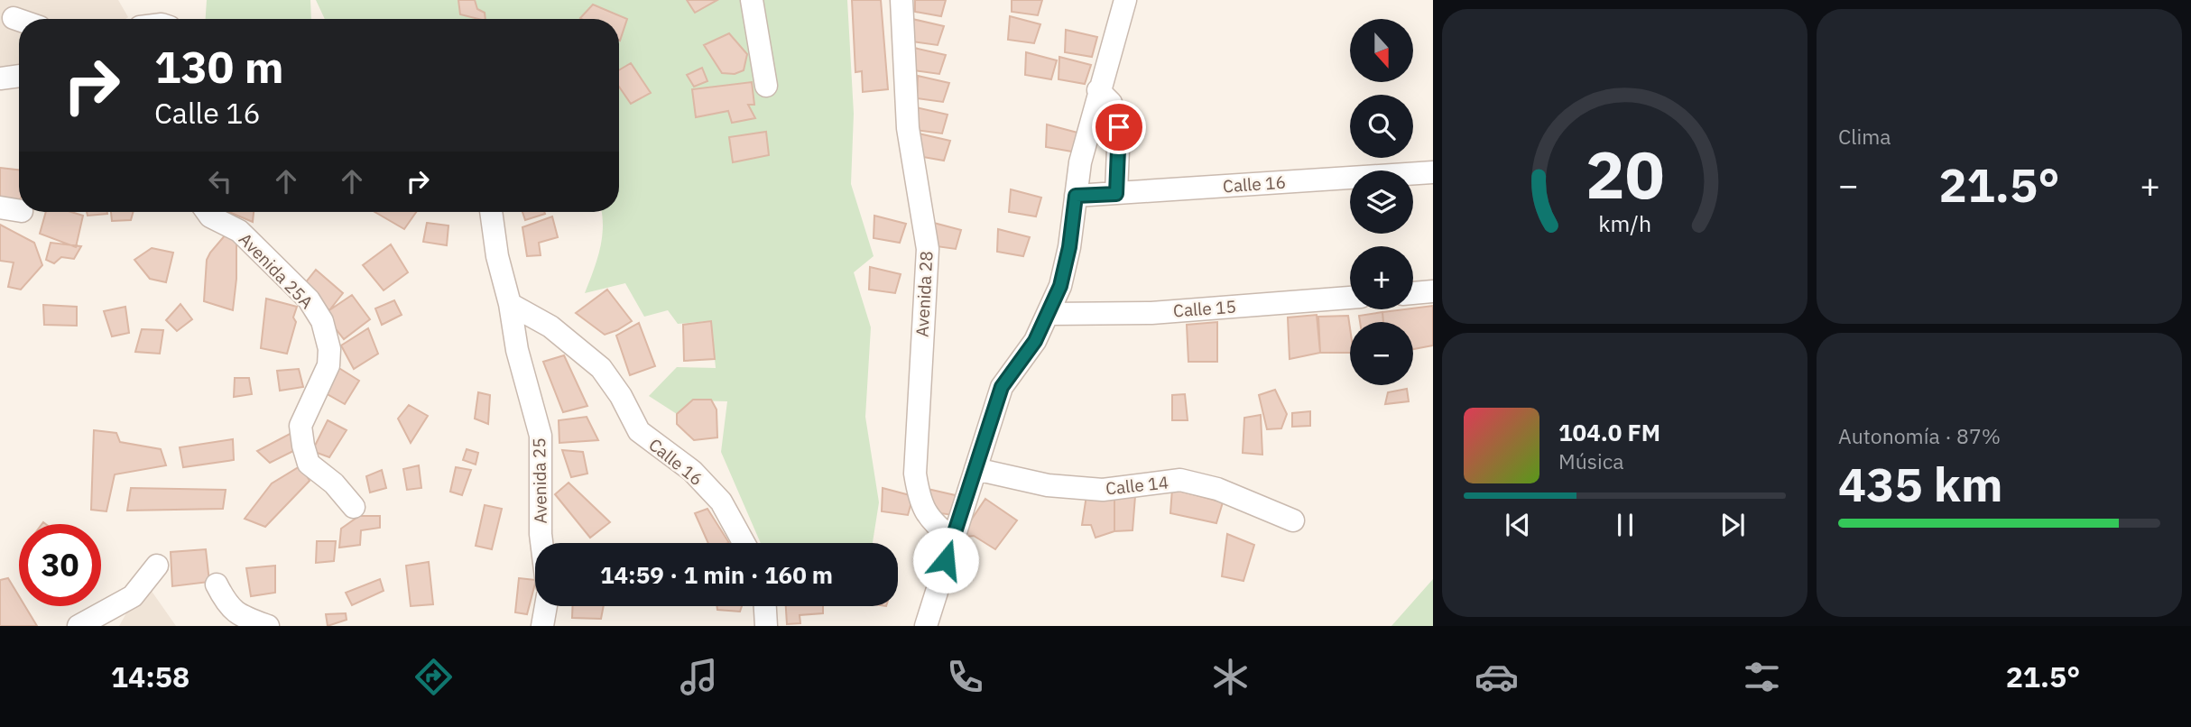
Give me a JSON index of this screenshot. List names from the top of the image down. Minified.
{"streets":{"street":["Calle 16","Avenida 25A","Avenida 28","Calle 15","Avenida 25","Calle 14"]},"crossings":[["Calle 16","Avenida 25"]],"north":"bottom","page":{"tile":["Clima",["Autonomía · 87%","435 km"]],"map_buttons":["+","−"],"turn":["130 m","Calle 16"],"heat":["−","21.5°","+"],"song":["104.0 FM","Música"],"limit":"30","trip":"14:59 · 1 min · 160 m","tabs":["14:58","21.5°"],"gauge":["20","km/h"]}}
